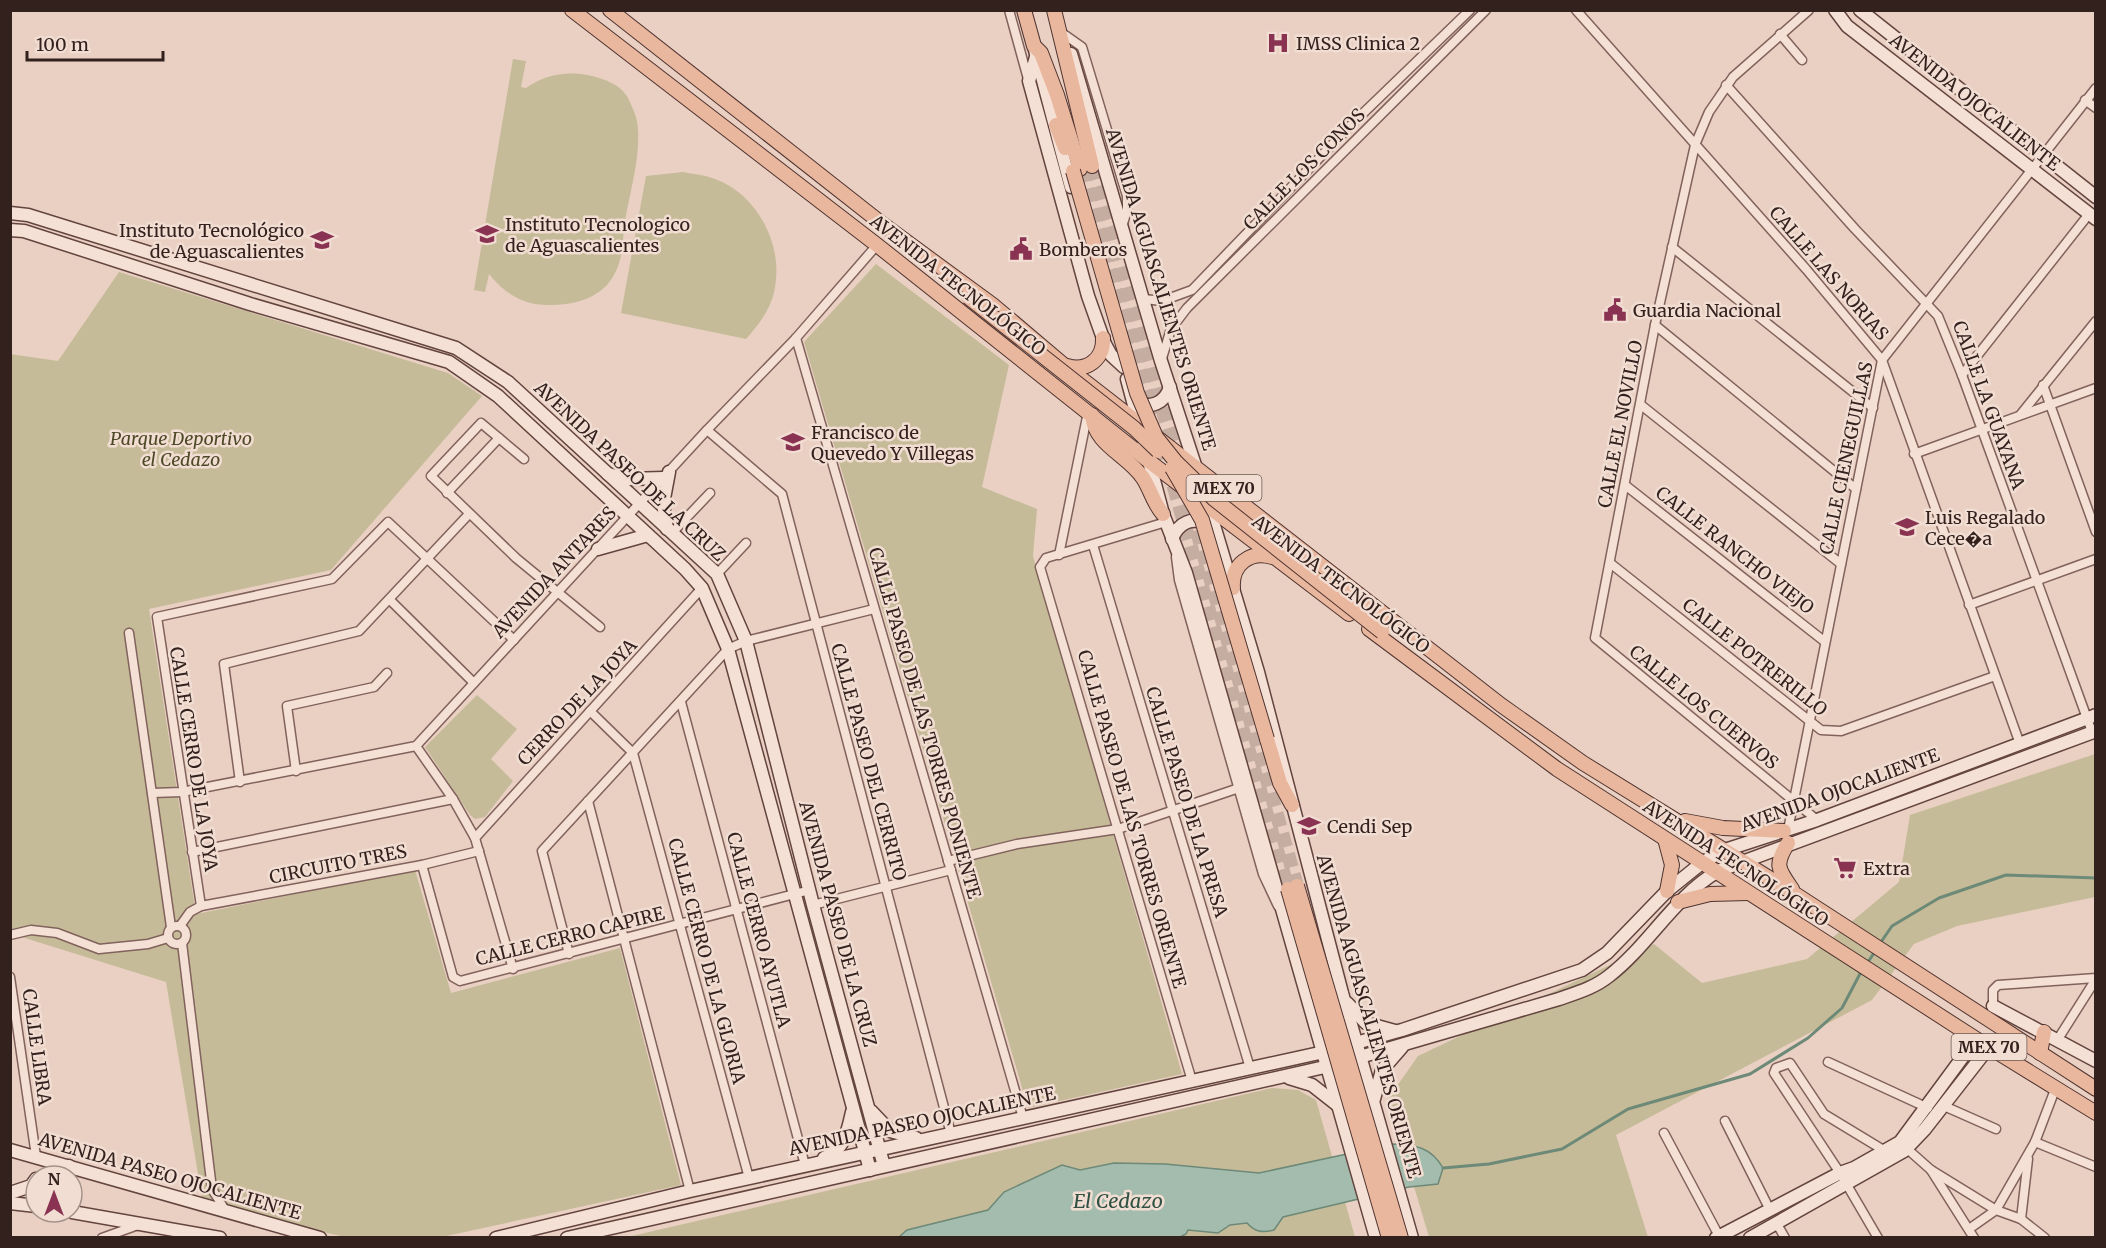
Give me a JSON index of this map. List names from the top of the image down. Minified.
{"streets":{"main road":["AVENIDA OJOCALIENTE","AVENIDA TECNOLÓGICO","AVENIDA AGUASCALIENTES ORIENTE","AVENIDA PASEO DE LA CRUZ","MEX 70","AVENIDA PASEO OJOCALIENTE"],"street":["CALLE LOS CONOS","CALLE LAS NORIAS","CALLE LA GUAYANA","CALLE EL NOVILLO","CALLE CIENEGUILLAS","CALLE RANCHO VIEJO","AVENIDA ANTARES","CALLE POTRERILLO","CERRO DE LA JOYA","CALLE LOS CUERVOS","CALLE PASEO DE LAS TORRES PONIENTE","CALLE CERRO DE LA JOYA","CALLE PASEO DEL CERRITO","CALLE PASEO DE LA PRESA","CALLE PASEO DE LAS TORRES ORIENTE","CIRCUITO TRES","CALLE CERRO AYUTLA","CALLE CERRO CAPIRE","CALLE CERRO DE LA GLORIA","CALLE LIBRA"]},"crossings":[["AVENIDA OJOCALIENTE","CALLE LAS NORIAS"],["AVENIDA OJOCALIENTE","AVENIDA TECNOLÓGICO"],["AVENIDA OJOCALIENTE","AVENIDA AGUASCALIENTES ORIENTE"],["AVENIDA OJOCALIENTE","CALLE LA GUAYANA"],["AVENIDA OJOCALIENTE","CALLE CIENEGUILLAS"],["AVENIDA OJOCALIENTE","CALLE LOS CUERVOS"],["AVENIDA OJOCALIENTE","AVENIDA PASEO OJOCALIENTE"],["CALLE LOS CONOS","AVENIDA AGUASCALIENTES ORIENTE"],["CALLE LAS NORIAS","CALLE EL NOVILLO"],["CALLE LAS NORIAS","CALLE CIENEGUILLAS"],["CALLE LAS NORIAS","CALLE POTRERILLO"],["AVENIDA TECNOLÓGICO","AVENIDA AGUASCALIENTES ORIENTE"],["AVENIDA TECNOLÓGICO","AVENIDA ANTARES"],["AVENIDA AGUASCALIENTES ORIENTE","AVENIDA PASEO OJOCALIENTE"],["CALLE LA GUAYANA","CALLE EL NOVILLO"],["CALLE LA GUAYANA","CALLE CIENEGUILLAS"],["CALLE EL NOVILLO","CALLE RANCHO VIEJO"],["CALLE EL NOVILLO","CALLE POTRERILLO"],["CALLE EL NOVILLO","CALLE LOS CUERVOS"],["CALLE CIENEGUILLAS","CALLE RANCHO VIEJO"],["CALLE CIENEGUILLAS","CALLE POTRERILLO"],["CALLE CIENEGUILLAS","CALLE LOS CUERVOS"],["AVENIDA PASEO DE LA CRUZ","AVENIDA ANTARES"],["AVENIDA PASEO DE LA CRUZ","CERRO DE LA JOYA"],["AVENIDA PASEO DE LA CRUZ","CALLE CERRO CAPIRE"],["AVENIDA PASEO DE LA CRUZ","AVENIDA PASEO OJOCALIENTE"],["AVENIDA ANTARES","CALLE PASEO DE LAS TORRES PONIENTE"],["AVENIDA ANTARES","CALLE PASEO DEL CERRITO"],["CALLE PASEO DE LAS TORRES PONIENTE","AVENIDA PASEO OJOCALIENTE"],["CALLE CERRO DE LA JOYA","CIRCUITO TRES"],["CALLE PASEO DEL CERRITO","AVENIDA PASEO OJOCALIENTE"],["CALLE PASEO DE LA PRESA","AVENIDA PASEO OJOCALIENTE"],["CALLE PASEO DE LAS TORRES ORIENTE","AVENIDA PASEO OJOCALIENTE"],["CIRCUITO TRES","CALLE CERRO CAPIRE"],["CALLE CERRO AYUTLA","CALLE CERRO CAPIRE"],["CALLE CERRO AYUTLA","AVENIDA PASEO OJOCALIENTE"],["CALLE CERRO CAPIRE","CALLE CERRO DE LA GLORIA"],["CALLE CERRO DE LA GLORIA","AVENIDA PASEO OJOCALIENTE"],["CALLE LIBRA","AVENIDA PASEO OJOCALIENTE"]],"water":["El Cedazo"],"parks":["Parque Deportivo el Cedazo"],"places":{"hospital":["IMSS Clinica 2"],"school or university":["Instituto Tecnologico de Aguascalientes","Instituto Tecnológico de Aguascalientes","Francisco de Quevedo Y Villegas","Luis Regalado Cece�a","Cendi Sep"],"public building":["Bomberos","Guardia Nacional"],"supermarket":["Extra"]},"scale_bar":"100 m","north":"top"}
